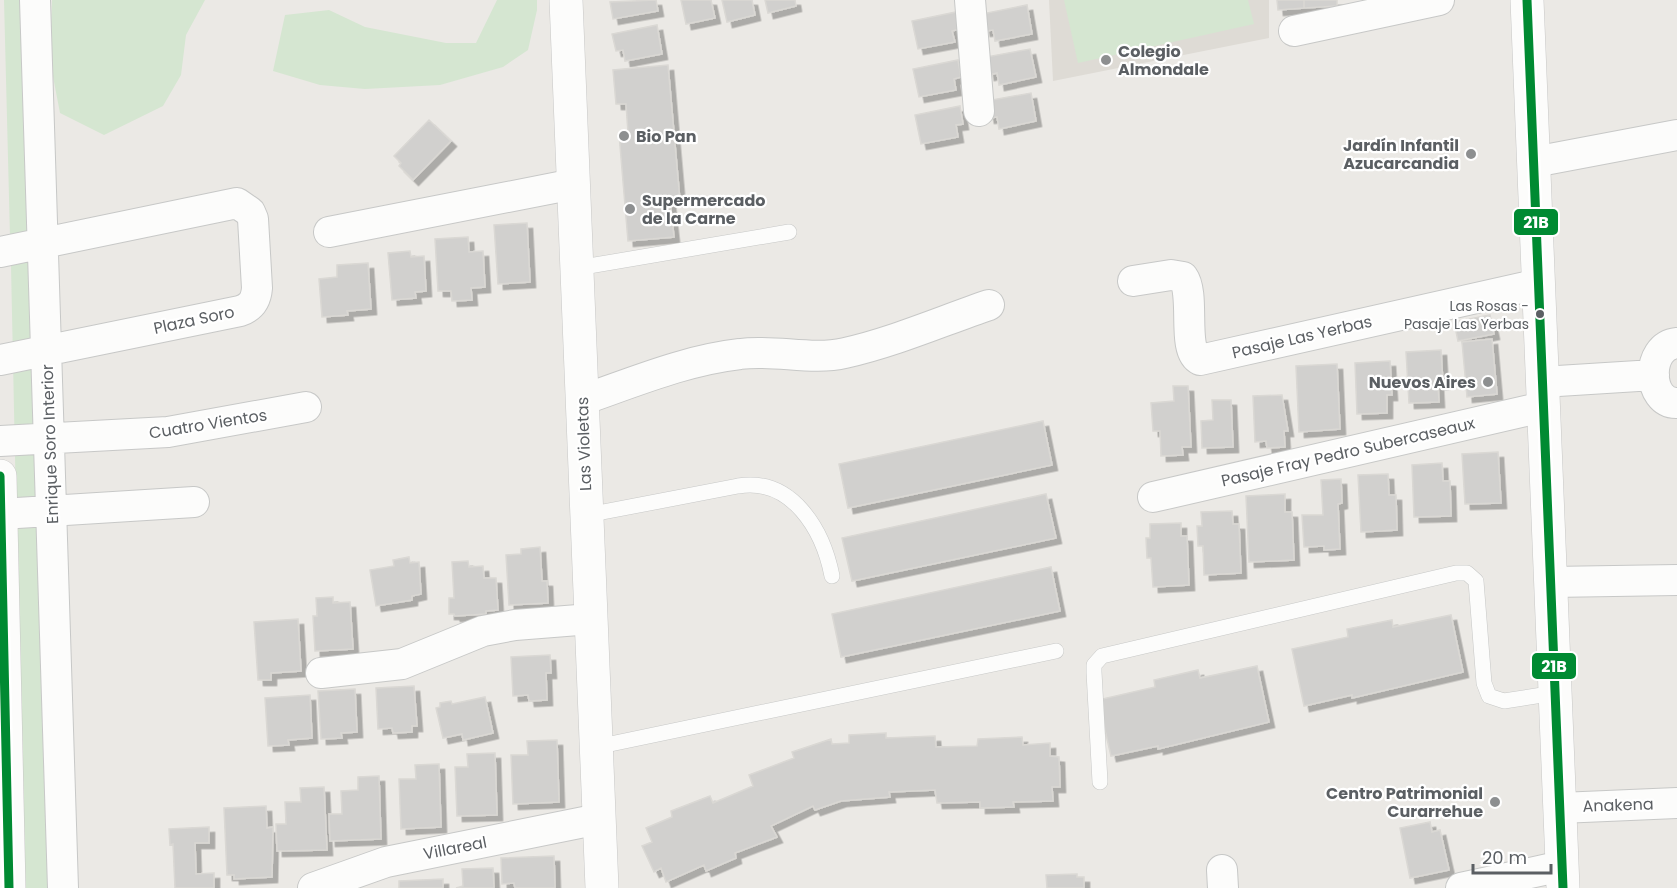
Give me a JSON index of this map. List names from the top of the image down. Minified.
{"streets":{"street":["Plaza Soro","Pasaje Las Yerbas","Cuatro Vientos","Enrique Soro Interior","Las Violetas","Pasaje Fray Pedro Subercaseaux","Anakena","Villareal"]},"crossings":[["Plaza Soro","Enrique Soro Interior"],["Cuatro Vientos","Enrique Soro Interior"],["Las Violetas","Villareal"]],"places":["Colegio Almondale","Bio Pan","Jardín Infantil Azucarcandia","Supermercado de la Carne","Las Rosas - Pasaje Las Yerbas","Nuevos Aires","Centro Patrimonial Curarrehue"],"lines":["transit line 21B"],"scale_bar":"20 m"}
